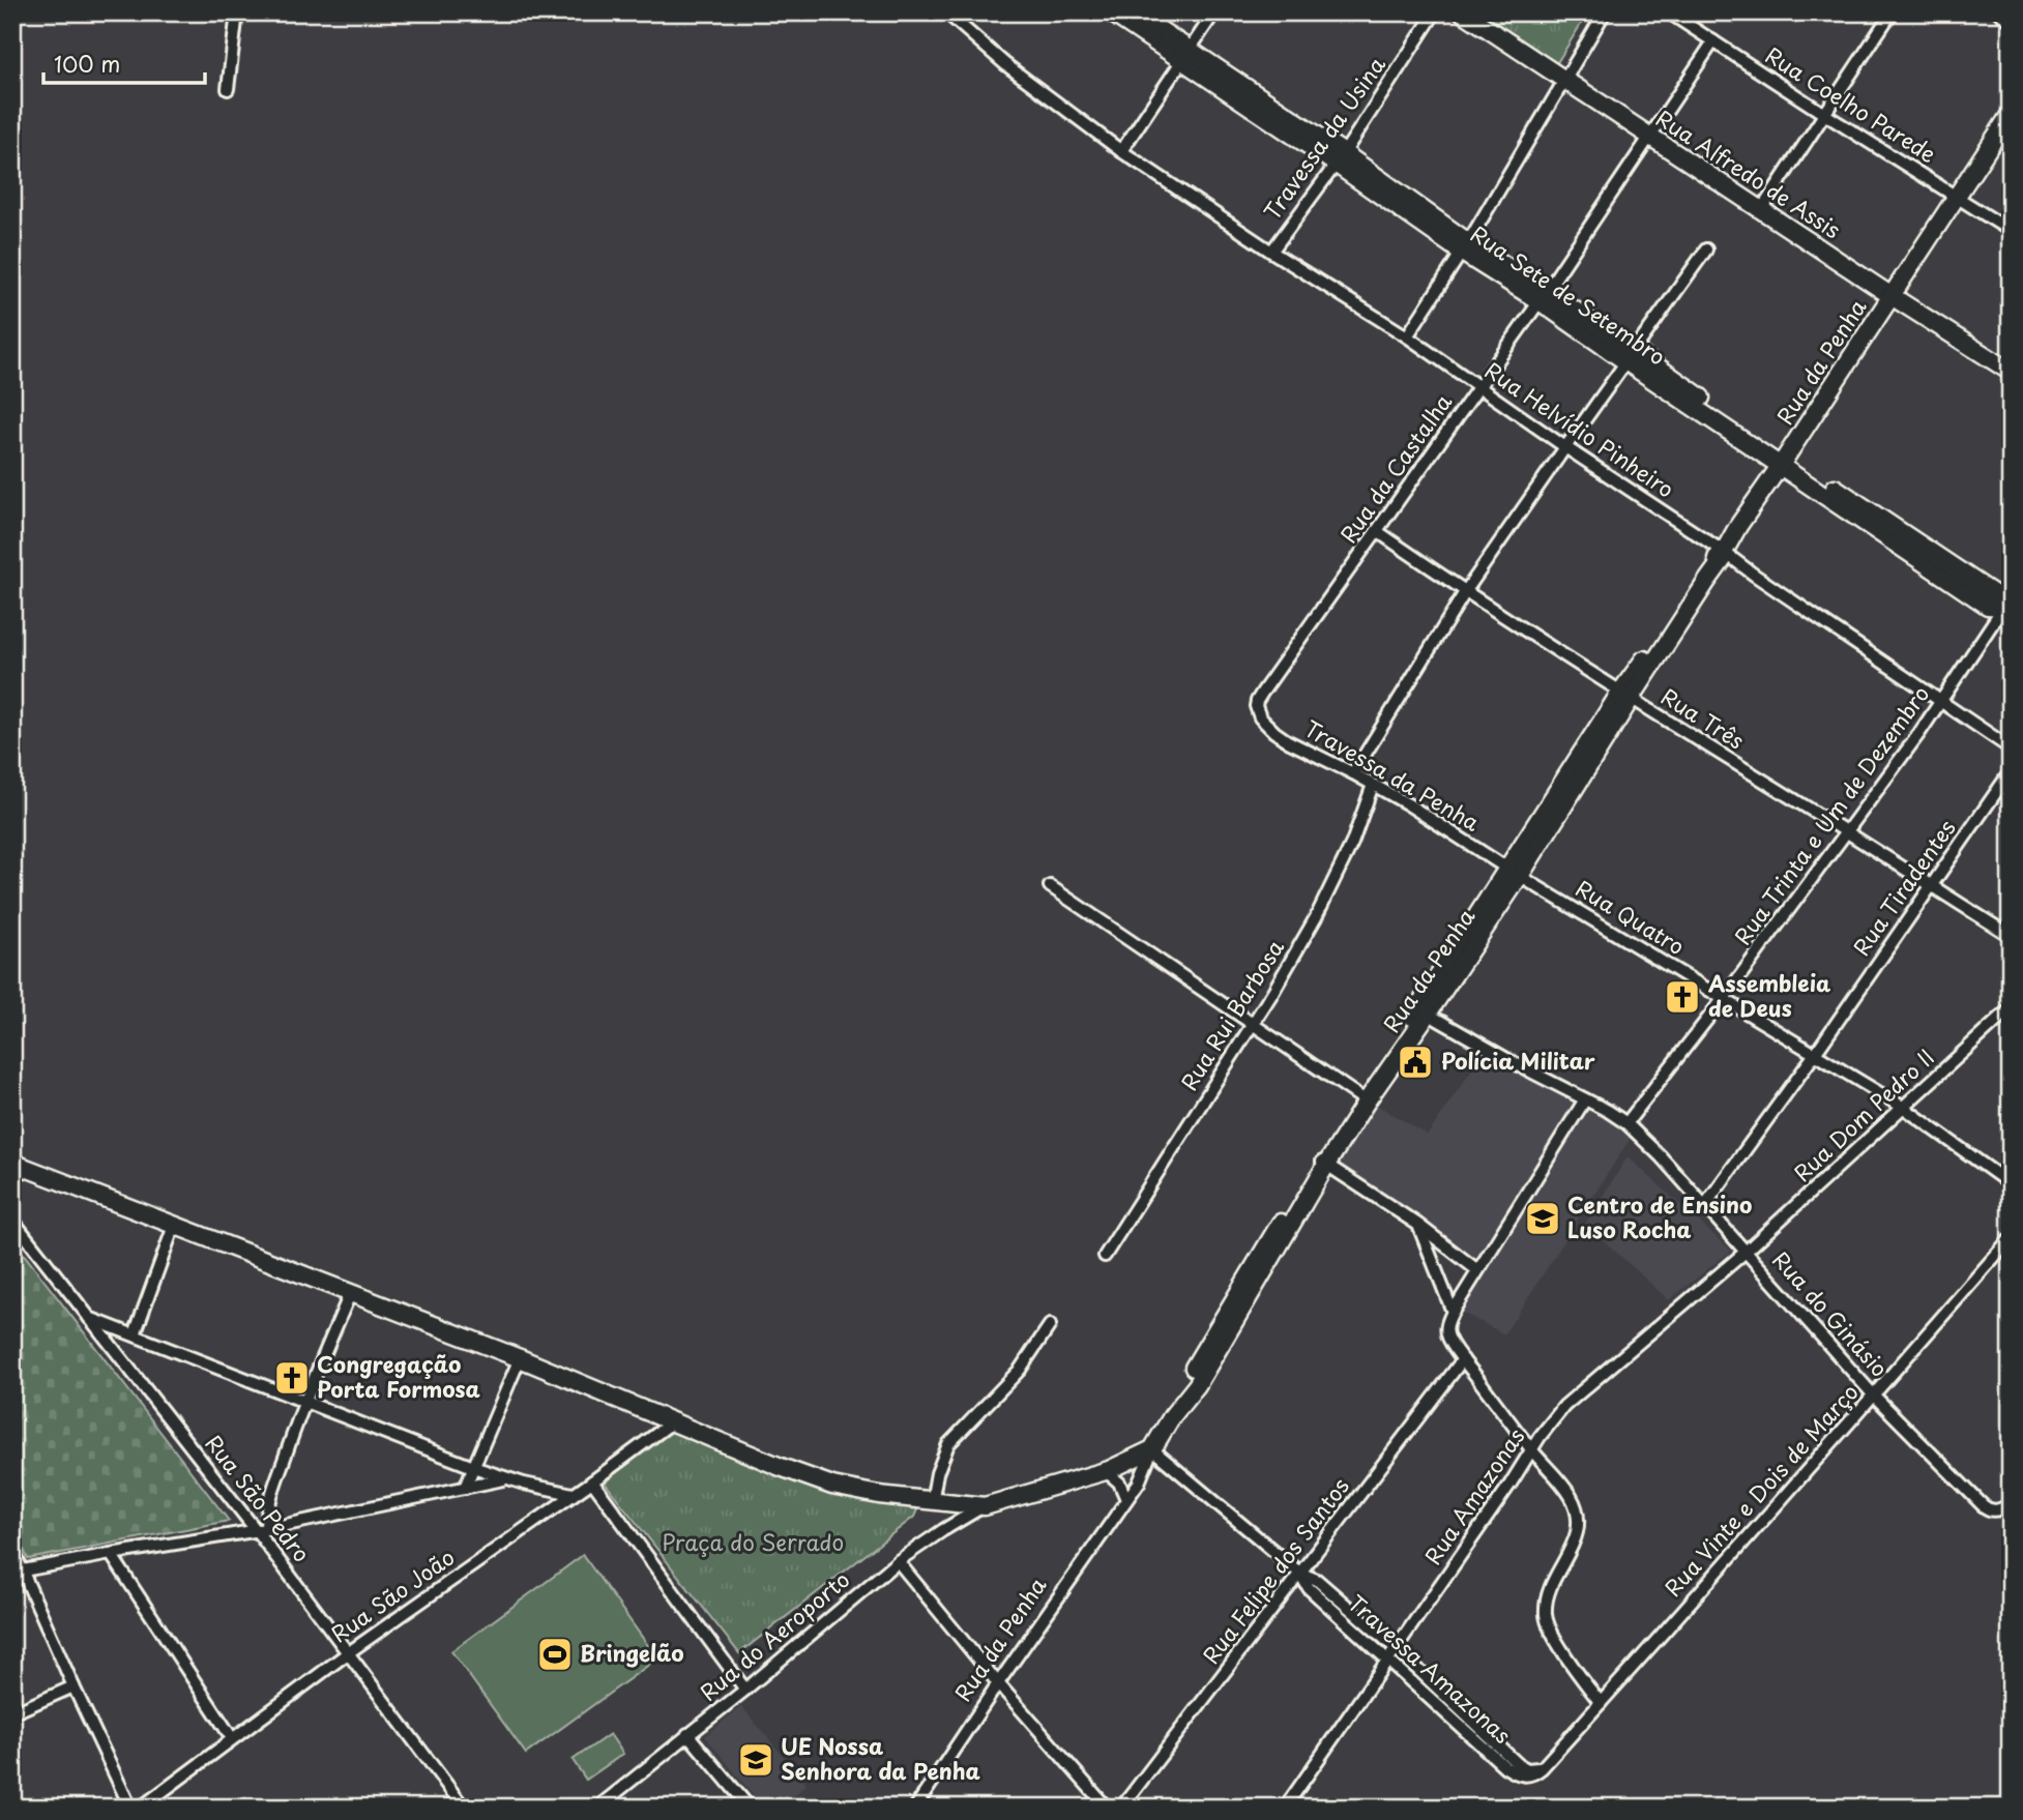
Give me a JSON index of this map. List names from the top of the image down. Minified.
{"streets":{"street":["Rua Coelho Parede","Travessa da Usina","Rua Alfredo de Assis","Rua Sete de Setembro","Rua da Penha","Rua Helvídio Pinheiro","Rua da Castalha","Rua Três","Travessa da Penha","Rua Trinta e Um de Dezembro","Rua Tiradentes","Rua Quatro","Rua Rui Barbosa","Rua Dom Pedro II","Rua do Ginásio","Rua Vinte e Dois de Março","Rua Amazonas","Rua São Pedro","Rua Felipe dos Santos","Rua São João","Rua do Aeroporto","Travessa Amazonas"]},"crossings":[["Rua Coelho Parede","Rua da Penha"],["Rua Coelho Parede","Rua da Castalha"],["Travessa da Usina","Rua Sete de Setembro"],["Travessa da Usina","Rua Helvídio Pinheiro"],["Rua Alfredo de Assis","Rua da Penha"],["Rua Alfredo de Assis","Rua da Castalha"],["Rua Sete de Setembro","Rua da Penha"],["Rua Sete de Setembro","Rua da Castalha"],["Rua Sete de Setembro","Rua Trinta e Um de Dezembro"],["Rua da Penha","Rua Helvídio Pinheiro"],["Rua da Penha","Rua Três"],["Rua da Penha","Travessa da Penha"],["Rua da Penha","Rua Quatro"],["Rua da Penha","Rua do Ginásio"],["Rua da Penha","Travessa Amazonas"],["Rua Helvídio Pinheiro","Rua da Castalha"],["Rua Helvídio Pinheiro","Rua Trinta e Um de Dezembro"],["Rua da Castalha","Rua Três"],["Rua da Castalha","Travessa da Penha"],["Rua Três","Rua Trinta e Um de Dezembro"],["Rua Três","Rua Tiradentes"],["Travessa da Penha","Rua Quatro"],["Travessa da Penha","Rua Rui Barbosa"],["Rua Trinta e Um de Dezembro","Rua Quatro"],["Rua Trinta e Um de Dezembro","Rua do Ginásio"],["Rua Tiradentes","Rua Quatro"],["Rua Tiradentes","Rua do Ginásio"],["Rua Quatro","Rua Dom Pedro II"],["Rua Dom Pedro II","Rua do Ginásio"],["Rua Dom Pedro II","Rua Amazonas"],["Rua do Ginásio","Rua Vinte e Dois de Março"],["Rua do Ginásio","Rua Amazonas"],["Rua Amazonas","Travessa Amazonas"],["Rua São Pedro","Rua São João"],["Rua Felipe dos Santos","Travessa Amazonas"]],"parks":["Praça do Serrado"],"places":{"church":["Assembleia de Deus","Congregação Porta Formosa"],"public building":["Polícia Militar"],"school or university":["Centro de Ensino Luso Rocha","UE Nossa Senhora da Penha"],"sports":["Bringelão"]},"scale_bar":"100 m"}
